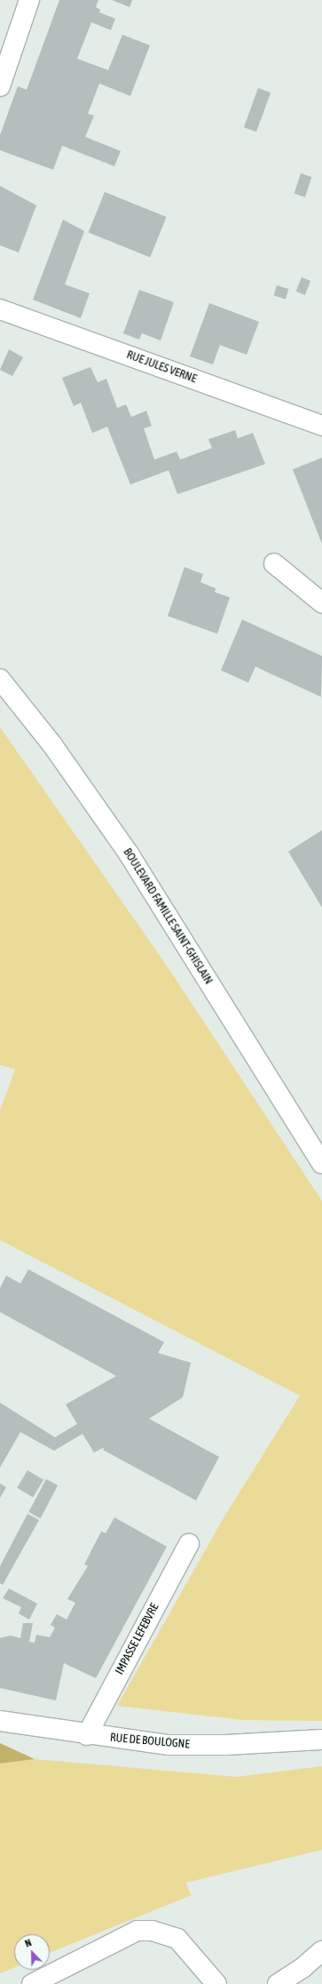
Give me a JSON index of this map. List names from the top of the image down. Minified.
{"streets":{"street":["RUE JULES VERNE","BOULEVARD FAMILLE SAINT-GHISLAIN","IMPASSE LEFEBVRE","RUE DE BOULOGNE"]},"crossings":[["IMPASSE LEFEBVRE","RUE DE BOULOGNE"]],"north":"top left"}
